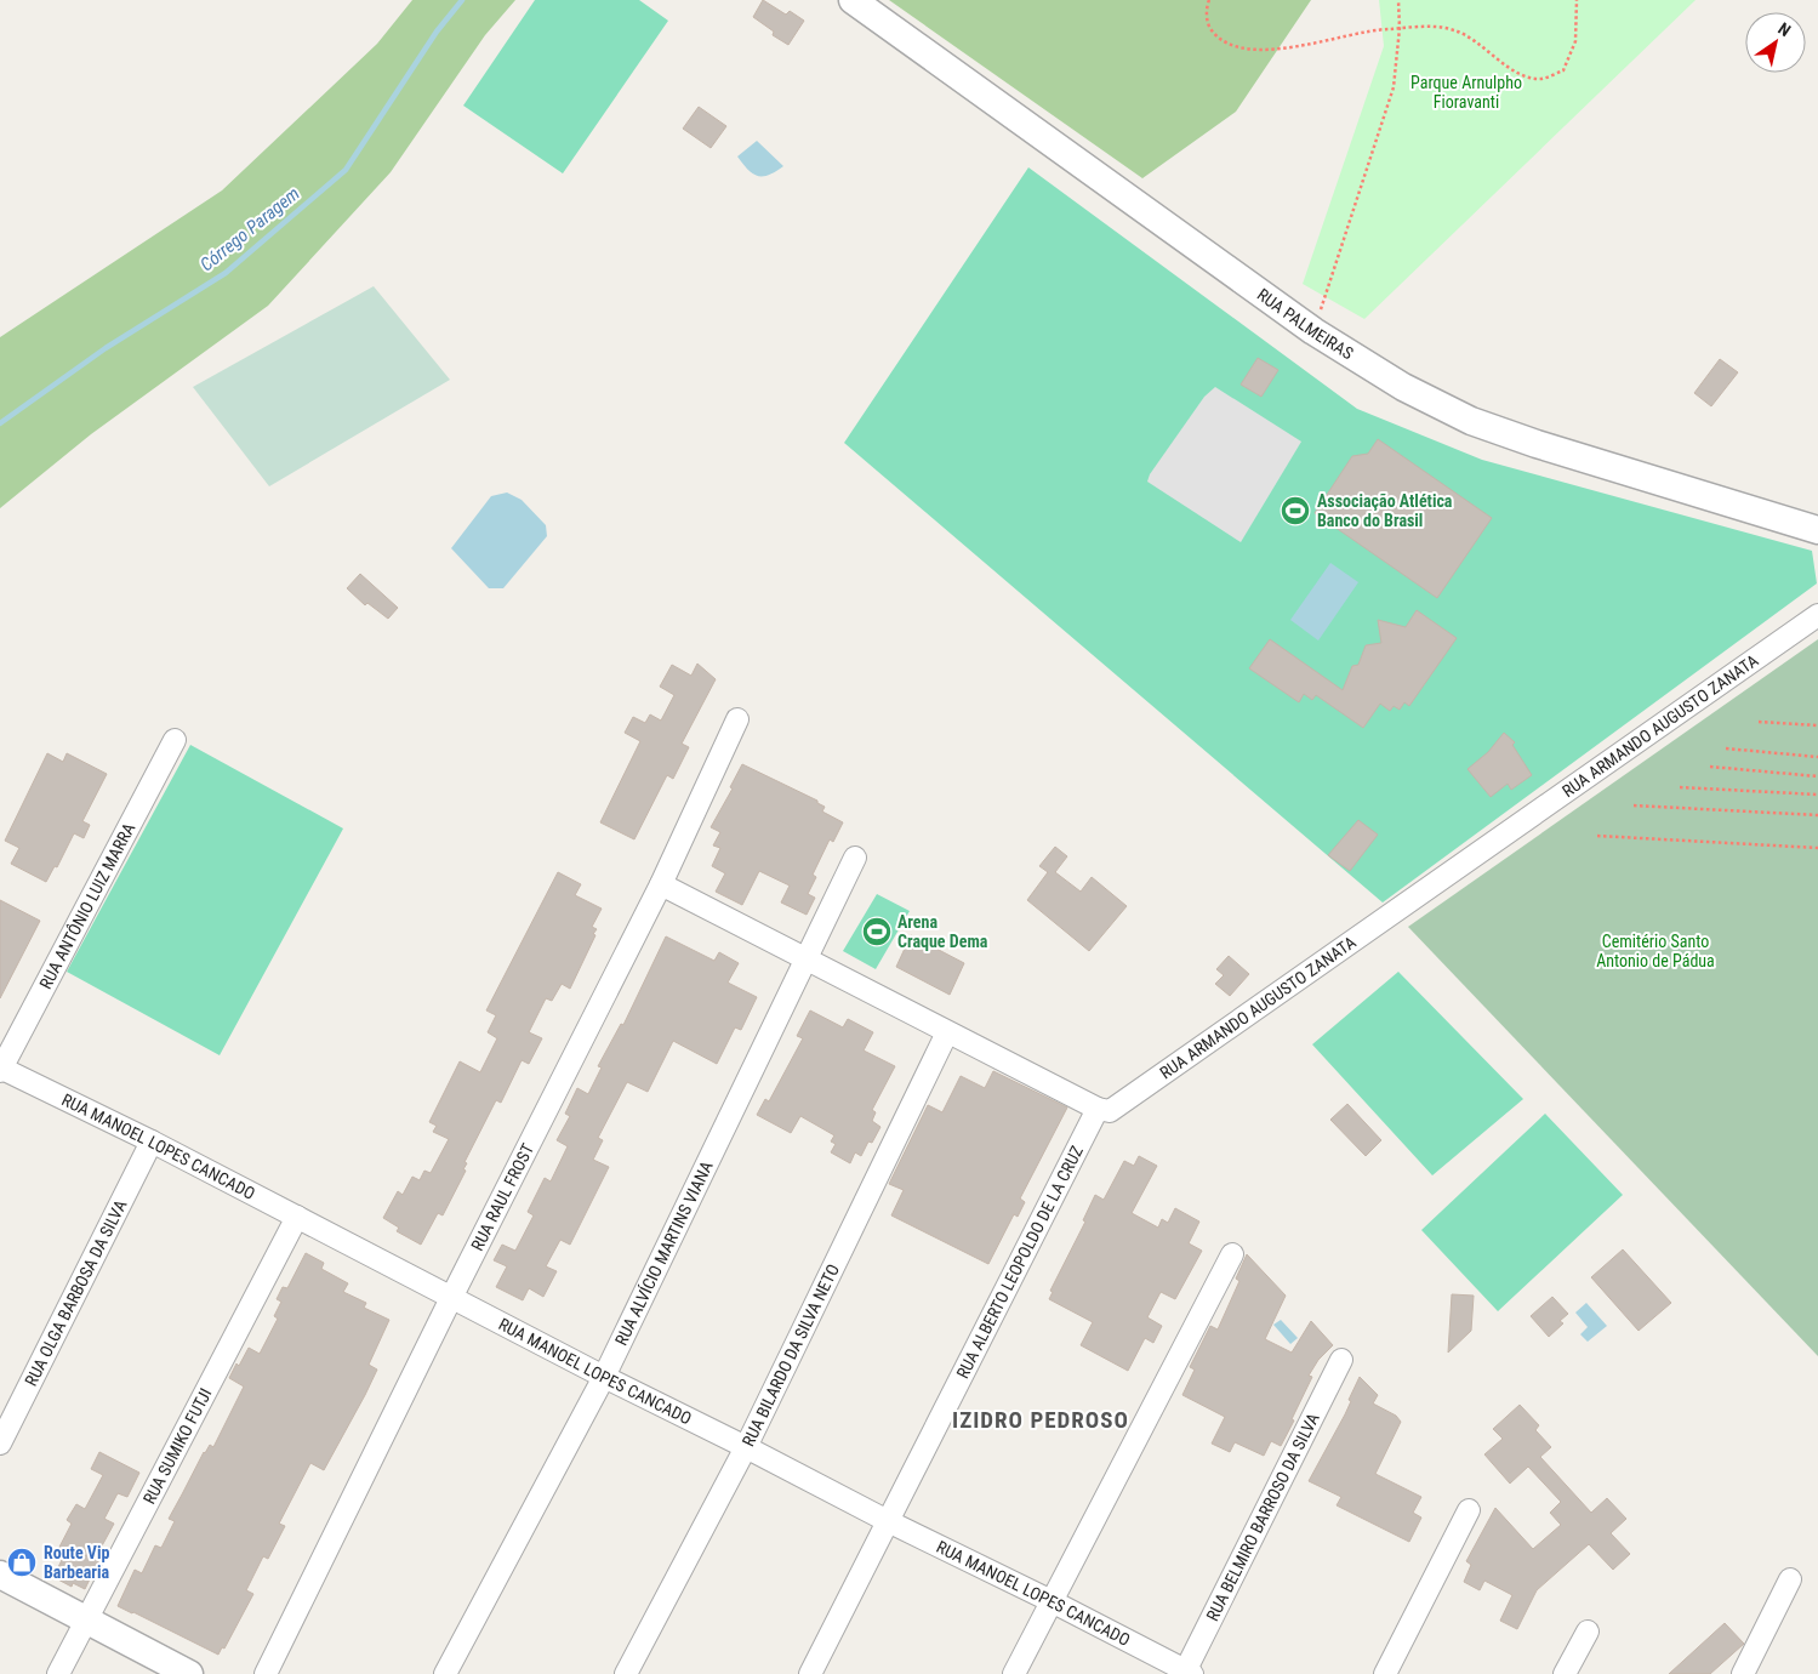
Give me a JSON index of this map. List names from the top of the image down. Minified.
{"streets":{"street":["RUA PALMEIRAS","RUA ARMANDO AUGUSTO ZANATA","RUA ANTÔNIO LUIZ MARRA","RUA MANOEL LOPES CANCADO","RUA RAUL FROST","RUA ALVÍCIO MARTINS VIANA","RUA ALBERTO LEOPOLDO DE LA CRUZ","RUA OLGA BARBOSA DA SILVA","RUA BILARDO DA SILVA NETO","RUA SUMIKO FUTJI","RUA BELMIRO BARROSO DA SILVA"]},"crossings":[["RUA ARMANDO AUGUSTO ZANATA","RUA ALBERTO LEOPOLDO DE LA CRUZ"],["RUA ANTÔNIO LUIZ MARRA","RUA MANOEL LOPES CANCADO"],["RUA MANOEL LOPES CANCADO","RUA RAUL FROST"],["RUA MANOEL LOPES CANCADO","RUA ALVÍCIO MARTINS VIANA"],["RUA MANOEL LOPES CANCADO","RUA ALBERTO LEOPOLDO DE LA CRUZ"],["RUA MANOEL LOPES CANCADO","RUA OLGA BARBOSA DA SILVA"],["RUA MANOEL LOPES CANCADO","RUA BILARDO DA SILVA NETO"],["RUA MANOEL LOPES CANCADO","RUA SUMIKO FUTJI"],["RUA MANOEL LOPES CANCADO","RUA BELMIRO BARROSO DA SILVA"]],"districts":["IZIDRO PEDROSO"],"water":["Córrego Paragem"],"parks":["Parque Arnulpho Fioravanti","Cemitério Santo Antonio de Pádua"],"places":{"sports":["Associação Atlética Banco do Brasil","Arena Craque Dema"],"shop":["Route Vip Barbearia"]},"north":"top right"}
